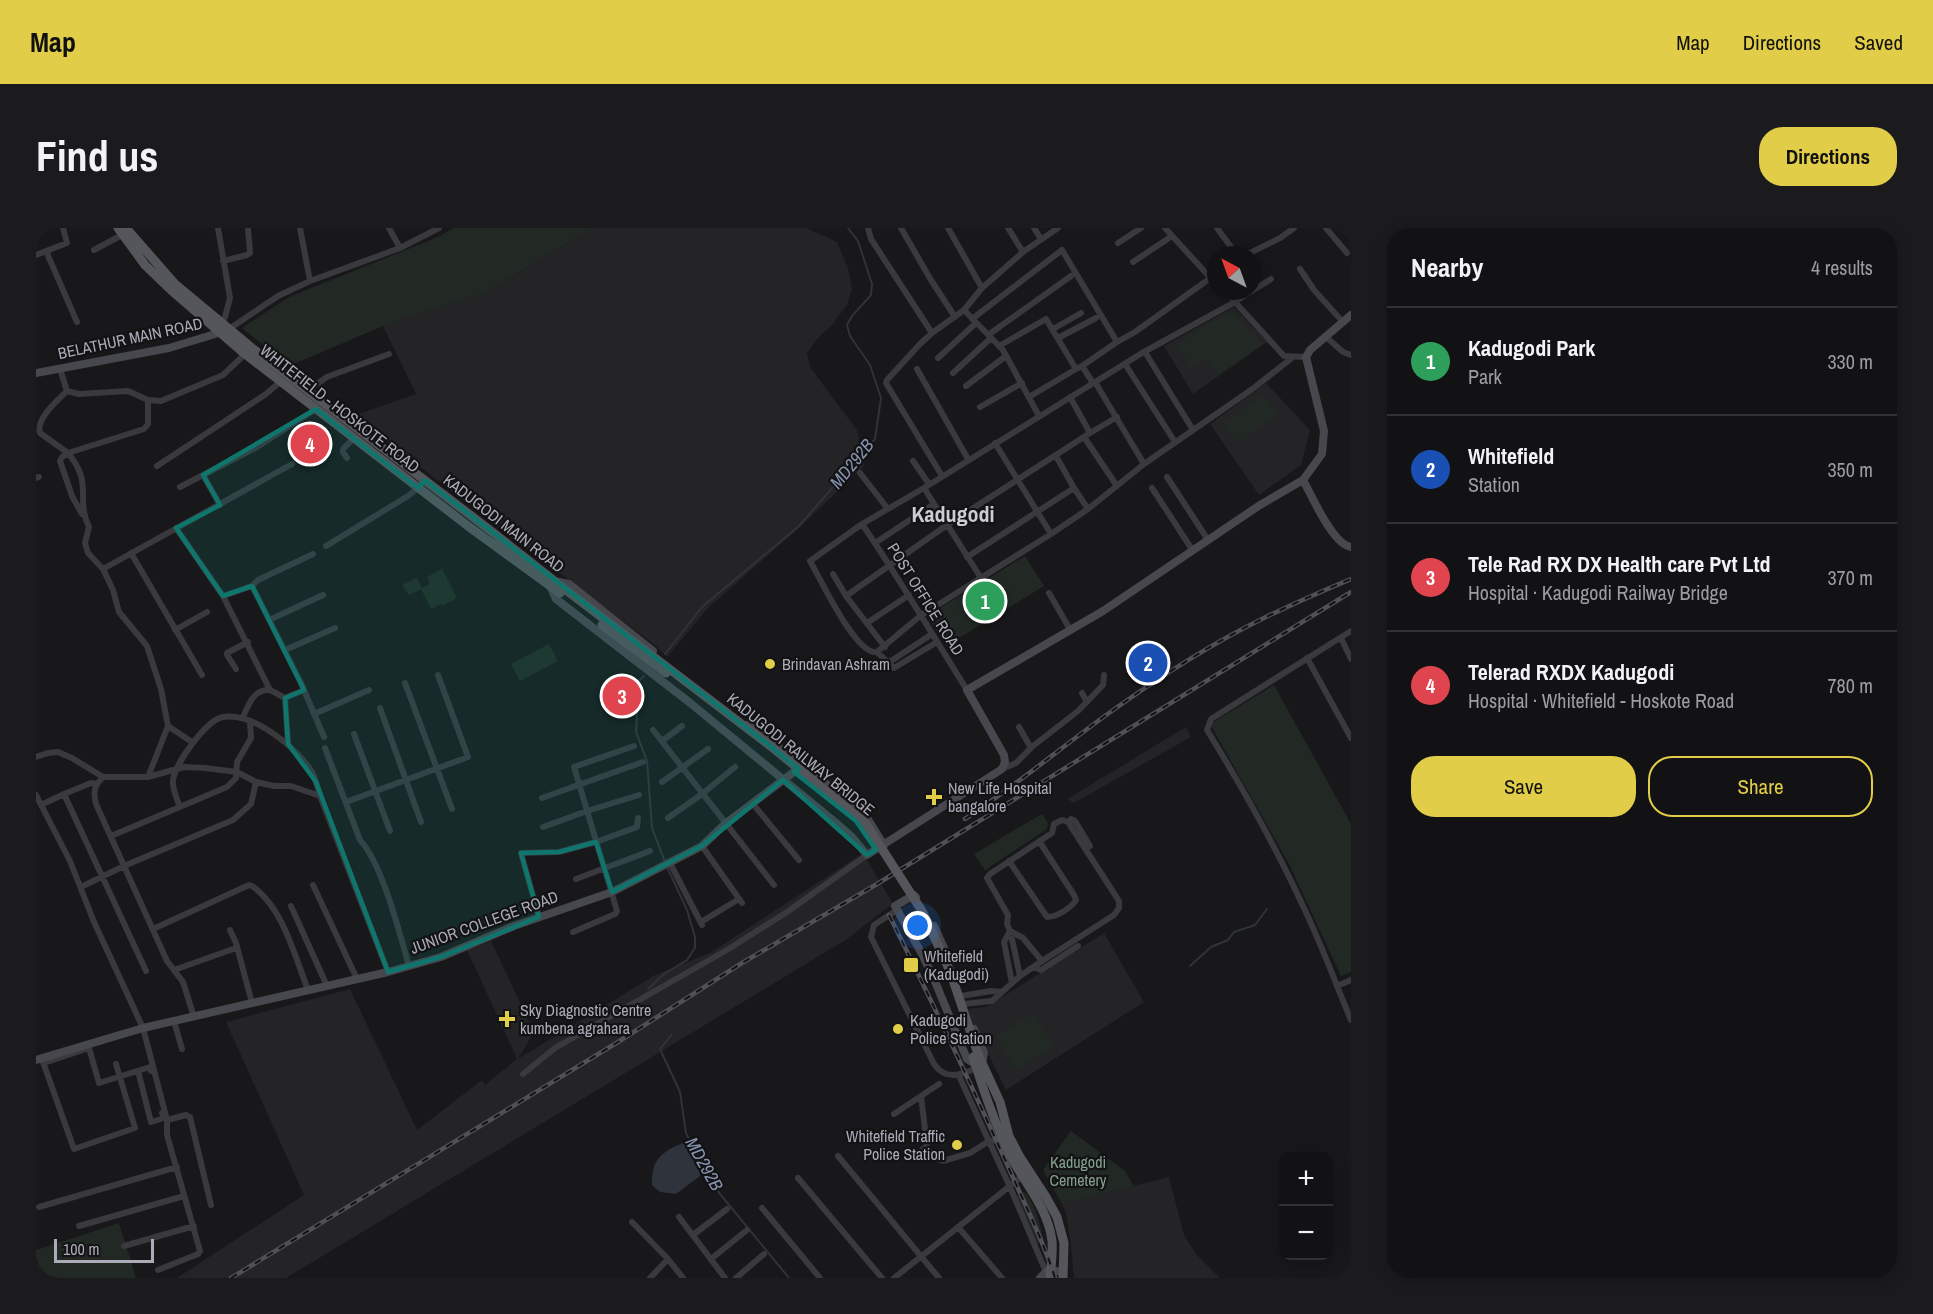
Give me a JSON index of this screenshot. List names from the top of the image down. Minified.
{"streets":{"main road":["WHITEFIELD - HOSKOTE ROAD","KADUGODI MAIN ROAD","KADUGODI RAILWAY BRIDGE"],"street":["BELATHUR MAIN ROAD","POST OFFICE ROAD","JUNIOR COLLEGE ROAD"]},"crossings":[["BELATHUR MAIN ROAD","WHITEFIELD - HOSKOTE ROAD"],["BELATHUR MAIN ROAD","KADUGODI MAIN ROAD"],["WHITEFIELD - HOSKOTE ROAD","KADUGODI MAIN ROAD"],["KADUGODI MAIN ROAD","KADUGODI RAILWAY BRIDGE"]],"districts":["Kadugodi"],"water":["MD292B"],"parks":["Kadugodi Cemetery"],"places":{"other":["Brindavan Ashram","Kadugodi Police Station","Whitefield Traffic Police Station"],"health":["New Life Hospital bangalore","Sky Diagnostic Centre kumbena agrahara"],"transit":["Whitefield (Kadugodi)"]},"scale_bar":"100 m","north":"top left","page":{"header":"Map","nav":["Map","Directions","Saved"],"buttons":["Directions",["Save","Share"]],"title":"Find us","heading":["Nearby","4 results"],"list":[{"mark":"1","name":"Kadugodi Park","note":"Park","value":"330 m"},{"mark":"2","name":"Whitefield","note":"Station","value":"350 m"},{"mark":"3","name":"Tele Rad RX DX Health care Pvt Ltd","note":"Hospital · Kadugodi Railway Bridge","value":"370 m"},{"mark":"4","name":"Telerad RXDX Kadugodi","note":"Hospital · Whitefield - Hoskote Road","value":"780 m"}],"pins":["4","1","2","3"],"map_buttons":["+","−"],"scale":"100 m"}}
